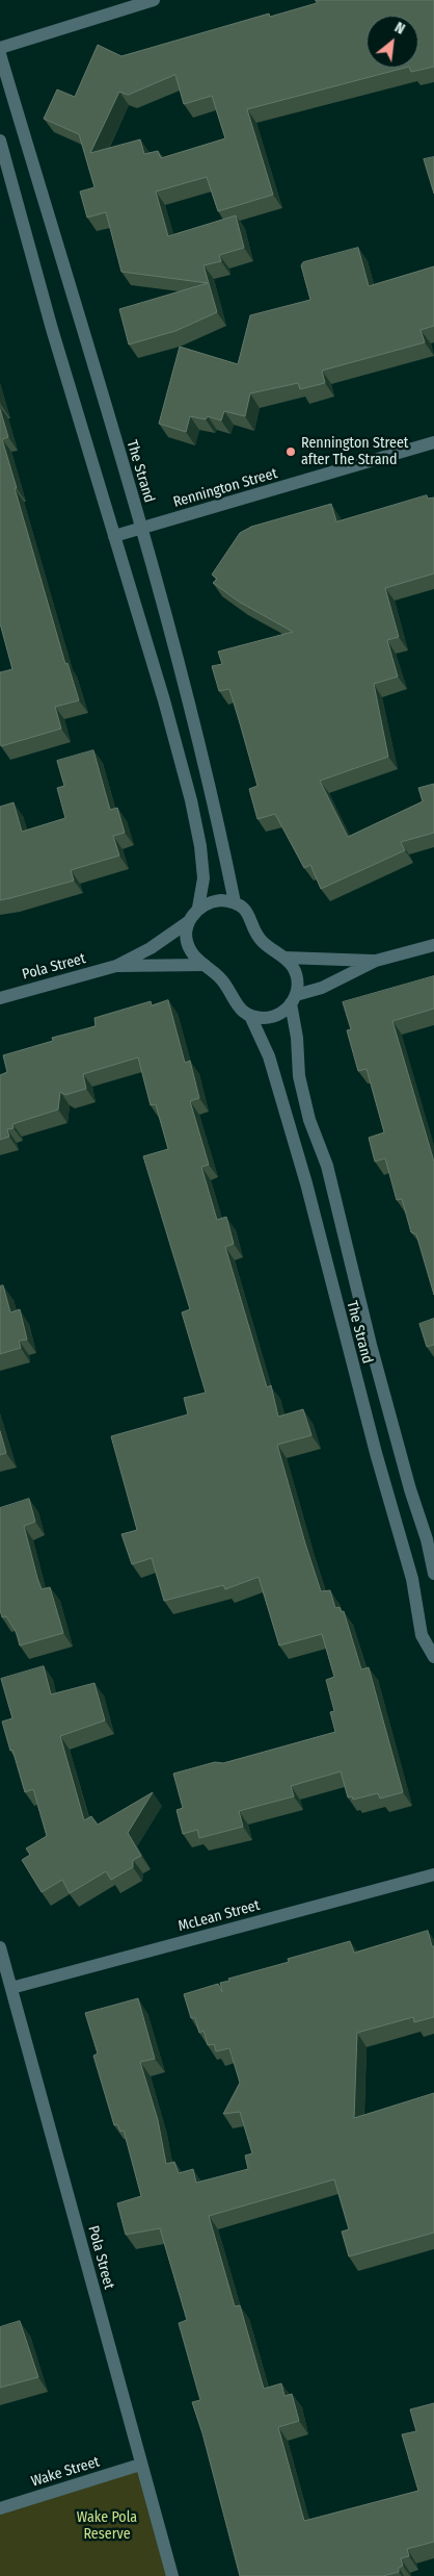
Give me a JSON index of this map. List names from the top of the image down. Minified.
{"streets":{"street":["The Strand","Rennington Street","Pola Street","McLean Street","Wake Street"]},"crossings":[["The Strand","Rennington Street"],["The Strand","Pola Street"],["Pola Street","McLean Street"],["Pola Street","Wake Street"]],"parks":["Wake Pola Reserve"],"places":["Rennington Street after The Strand"],"north":"top right"}
